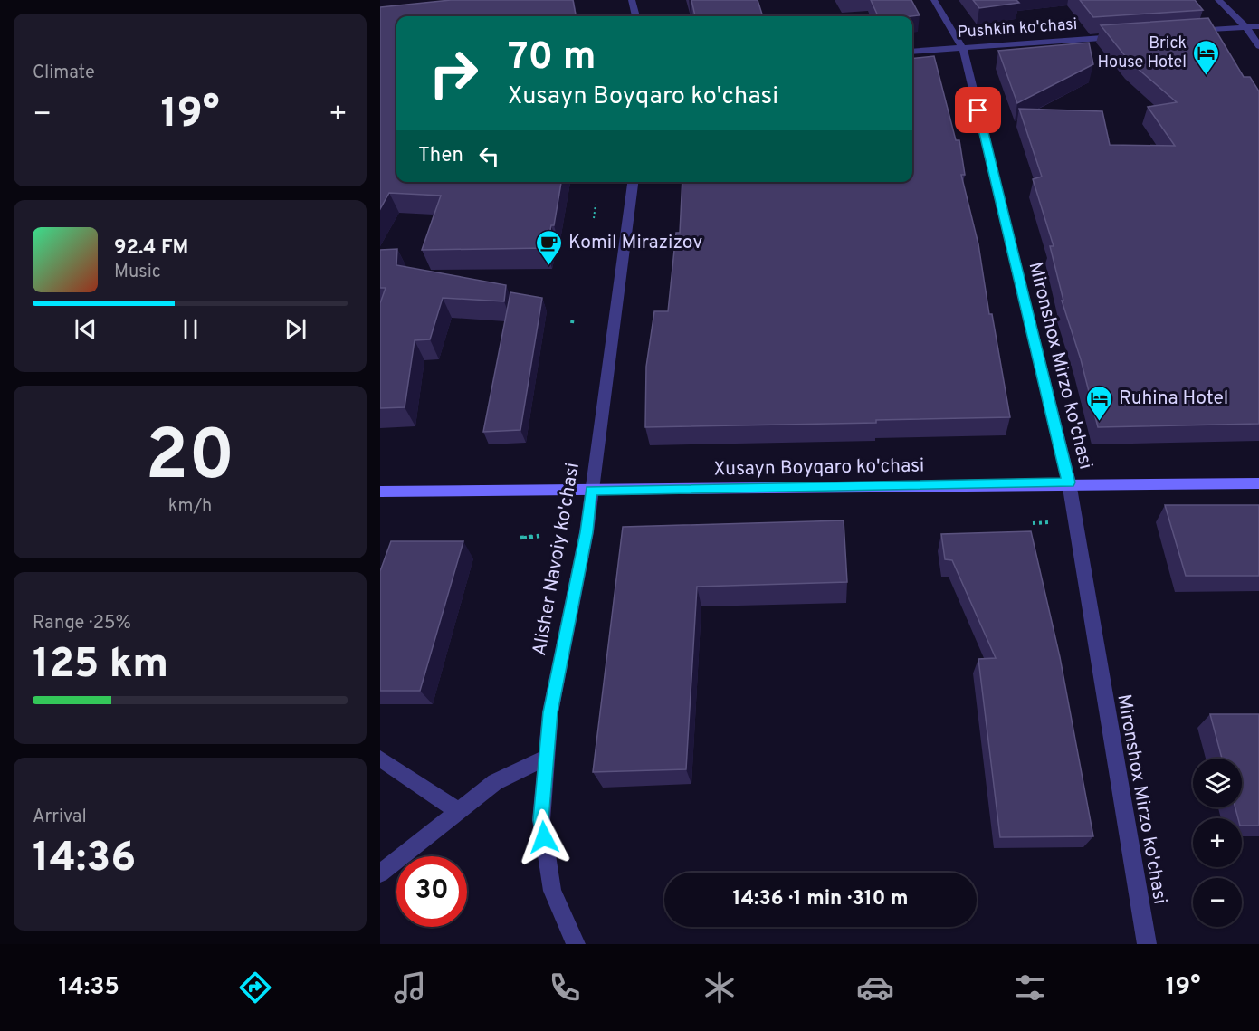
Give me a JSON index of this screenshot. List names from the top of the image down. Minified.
{"streets":{"main road":["Xusayn Boyqaro ko'chasi"],"street":["Pushkin ko'chasi","Mironshox Mirzo ko'chasi","Alisher Navoiy ko'chasi"]},"crossings":[["Pushkin ko'chasi","Mironshox Mirzo ko'chasi"],["Mironshox Mirzo ko'chasi","Xusayn Boyqaro ko'chasi"],["Xusayn Boyqaro ko'chasi","Alisher Navoiy ko'chasi"]],"places":{"hotel":["Brick House Hotel","Ruhina Hotel"],"cafe":["Komil Mirazizov"]},"page":{"tile":["Climate",["20","km/h"],["Range · 25%","125 km"],["Arrival","14:36"]],"turn":["70 m","Xusayn Boyqaro ko'chasi"],"heat":["−","19°","+"],"then":"Then","song":["92.4 FM","Music"],"map_buttons":["+","−"],"limit":"30","trip":"14:36 · 1 min · 310 m","tabs":["14:35","19°"]}}
